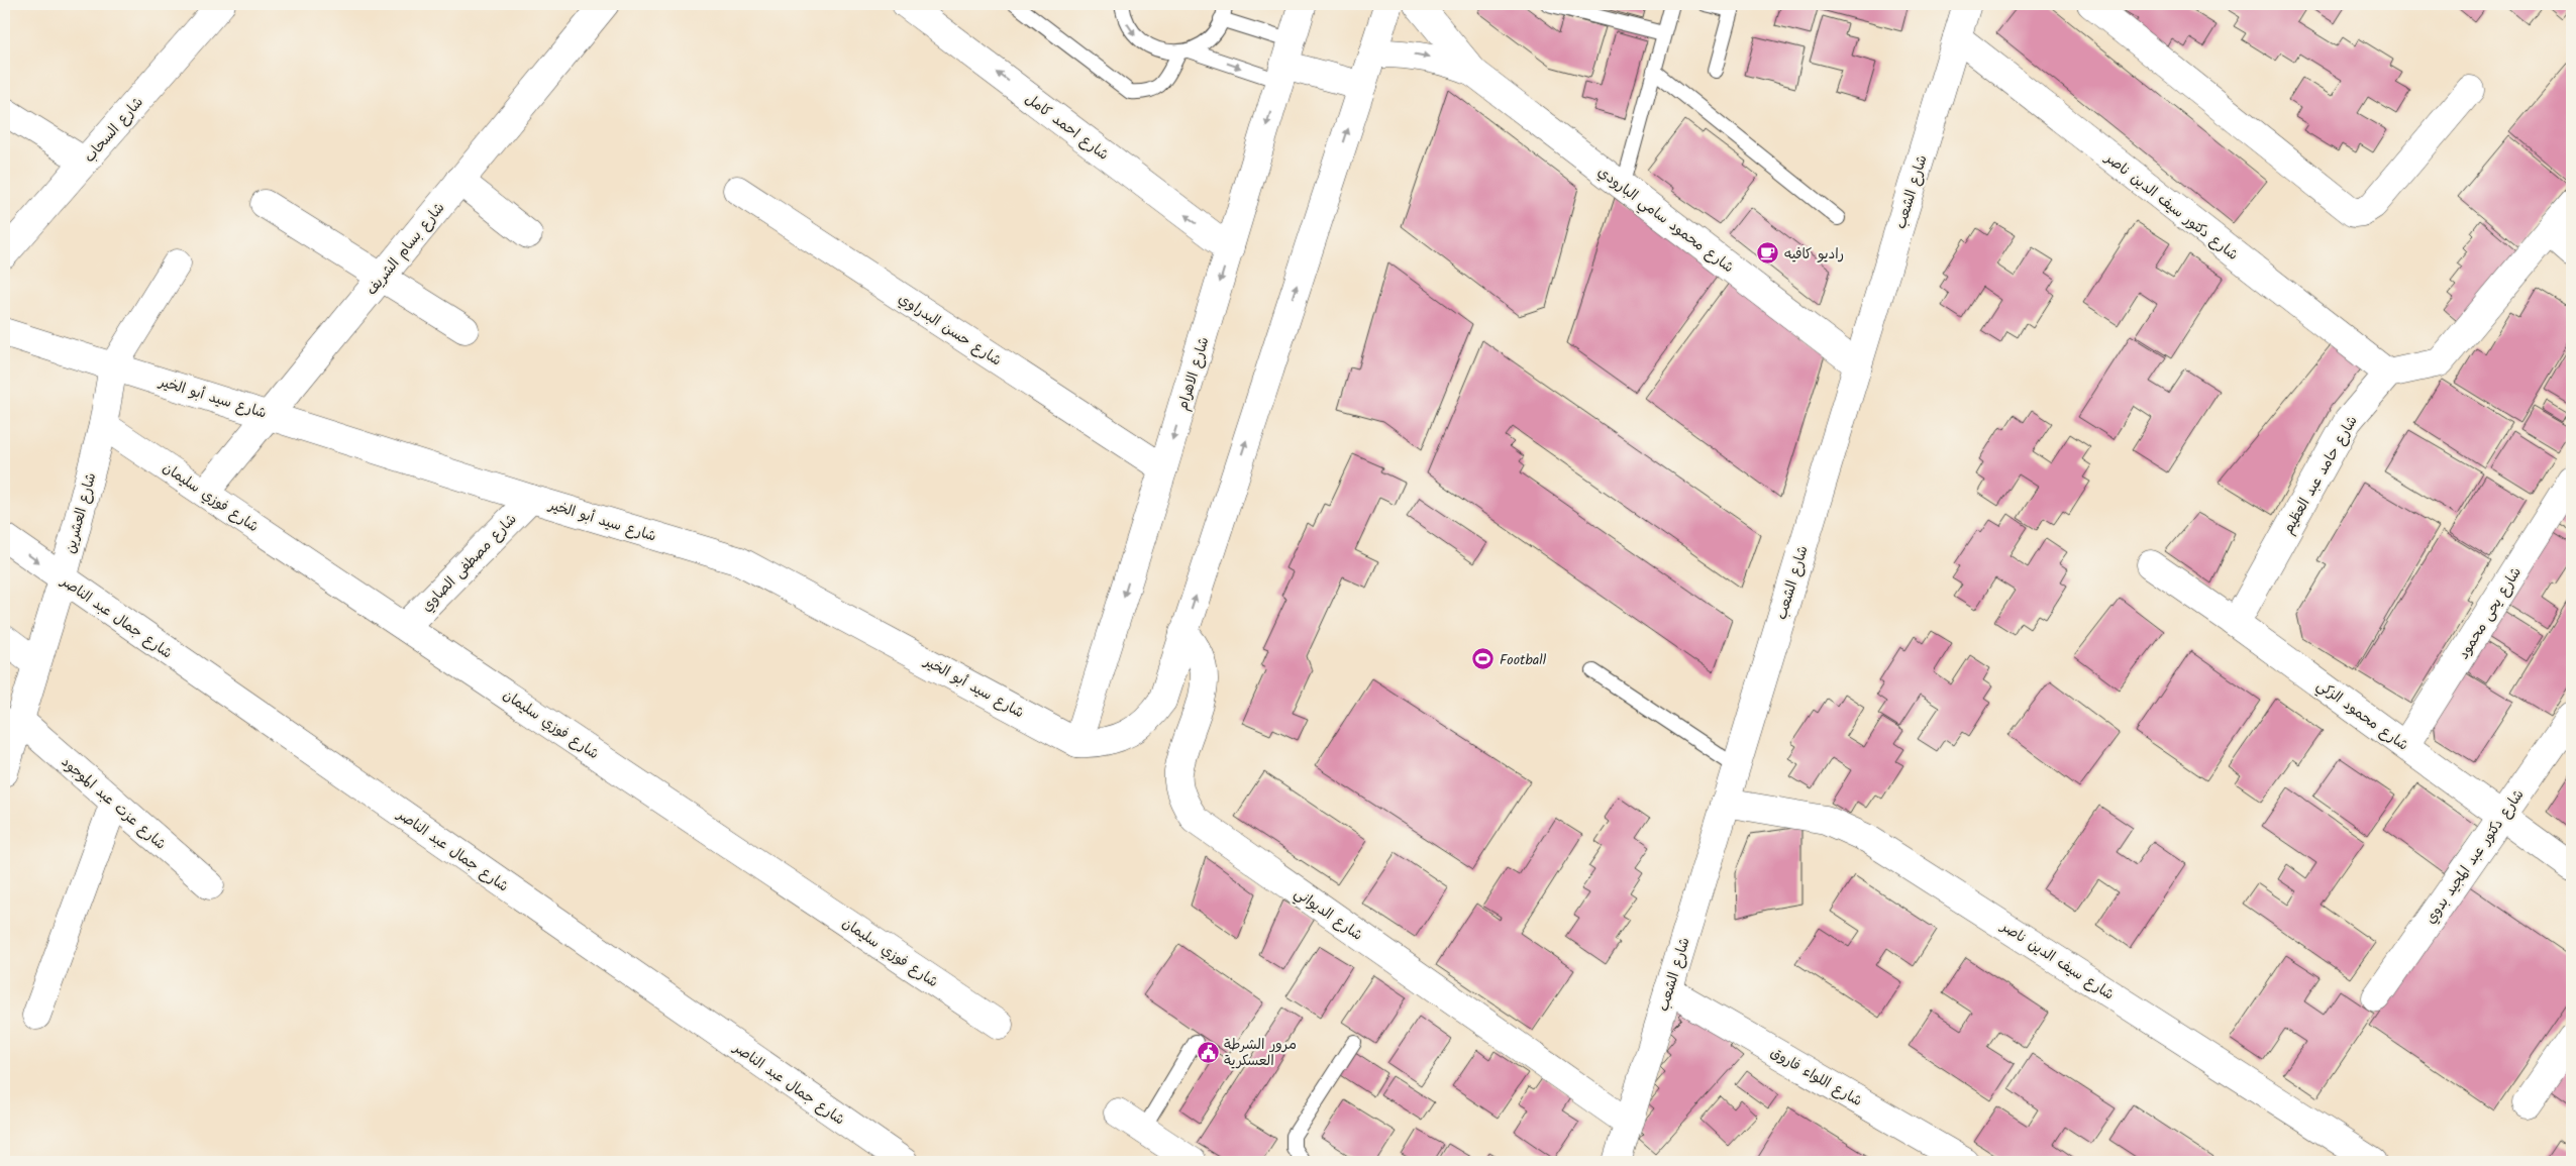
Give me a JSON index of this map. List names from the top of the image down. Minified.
{"streets":{"street":["شارع احمد كامل","شارع السحاب","شارع الشعب","شارع دكتور سيف الدين ناصر","شارع محمود سامي البارودي","شارع بسام الشريف","شارع حسن البدراوي","شارع الاهرام","شارع سيد أبو الخير","شارع حامد عبد العظيم","شارع فوزي سليمان","شارع العشرين","شارع مصطفى الصاوي","شارع يحى محمود","شارع جمال عبد الناصر","شارع محمود الزكي","شارع عزت عبد الموجود","شارع دكتور عبد المجيد بدوي","شارع الديواني","شارع سيف الدين ناصر","شارع اللواء فاروق"]},"crossings":[["شارع احمد كامل","شارع الاهرام"],["شارع الشعب","شارع دكتور سيف الدين ناصر"],["شارع الشعب","شارع محمود سامي البارودي"],["شارع الشعب","شارع الديواني"],["شارع الشعب","شارع سيف الدين ناصر"],["شارع الشعب","شارع اللواء فاروق"],["شارع دكتور سيف الدين ناصر","شارع حامد عبد العظيم"],["شارع بسام الشريف","شارع سيد أبو الخير"],["شارع بسام الشريف","شارع فوزي سليمان"],["شارع حسن البدراوي","شارع الاهرام"],["شارع الاهرام","شارع سيد أبو الخير"],["شارع سيد أبو الخير","شارع العشرين"],["شارع سيد أبو الخير","شارع مصطفى الصاوي"],["شارع سيد أبو الخير","شارع الديواني"],["شارع حامد عبد العظيم","شارع محمود الزكي"],["شارع فوزي سليمان","شارع العشرين"],["شارع فوزي سليمان","شارع مصطفى الصاوي"],["شارع العشرين","شارع جمال عبد الناصر"],["شارع العشرين","شارع عزت عبد الموجود"],["شارع يحى محمود","شارع محمود الزكي"],["شارع محمود الزكي","شارع دكتور عبد المجيد بدوي"]],"one_way":["شارع احمد كامل"],"places":{"cafe":["راديو كافيه"],"sports":["Football"],"public building":["مرور الشرطة العسكرية"]}}
